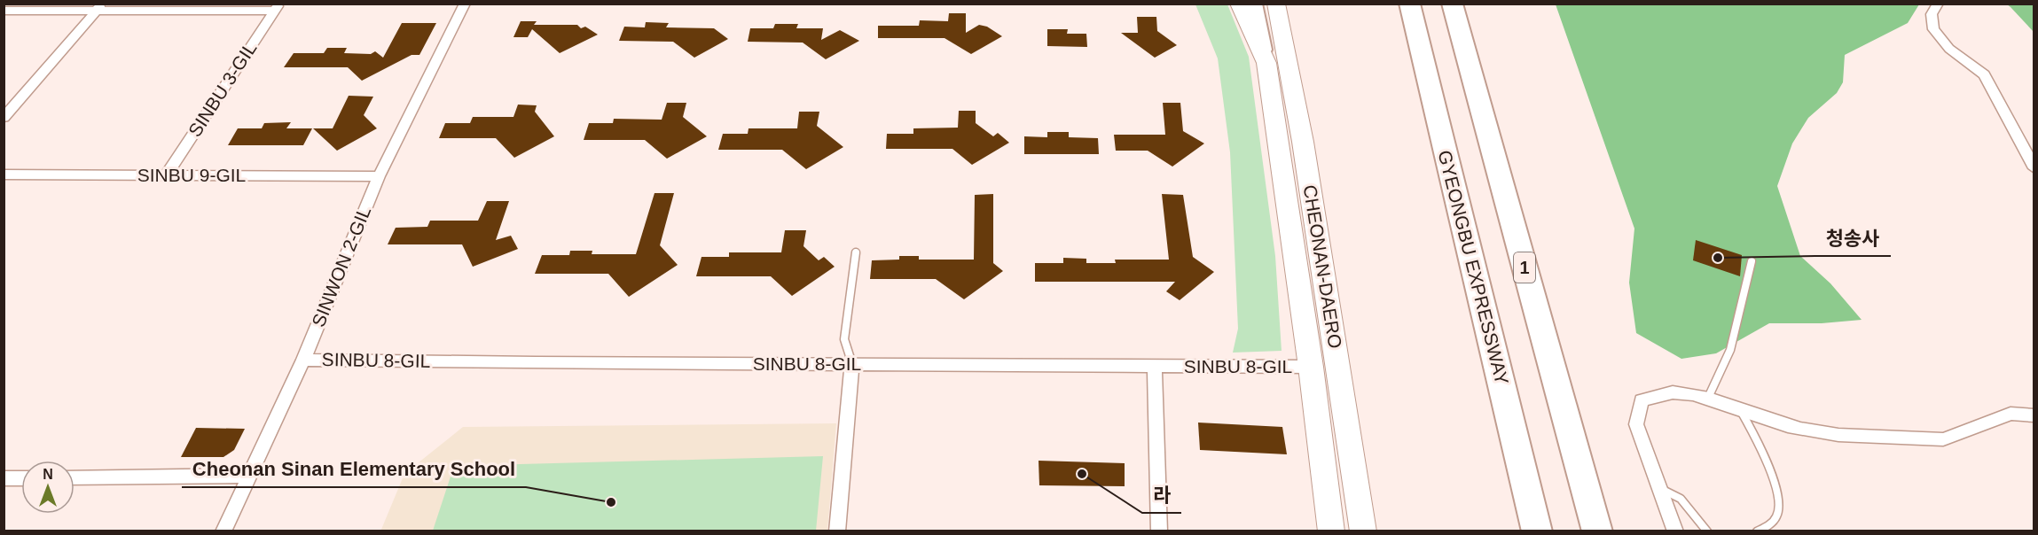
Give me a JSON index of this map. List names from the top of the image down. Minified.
{"streets":{"highway":["GYEONGBU EXPRESSWAY","1"],"main road":["CHEONAN-DAERO"],"street":["SINBU 3-GIL","SINBU 9-GIL","SINWON 2-GIL","SINBU 8-GIL"]},"crossings":[["SINBU 3-GIL","SINBU 9-GIL"],["SINBU 9-GIL","SINWON 2-GIL"],["SINWON 2-GIL","SINBU 8-GIL"],["CHEONAN-DAERO","SINBU 8-GIL"]],"places":["청송사","라","Cheonan Sinan Elementary School"],"north":"top"}
